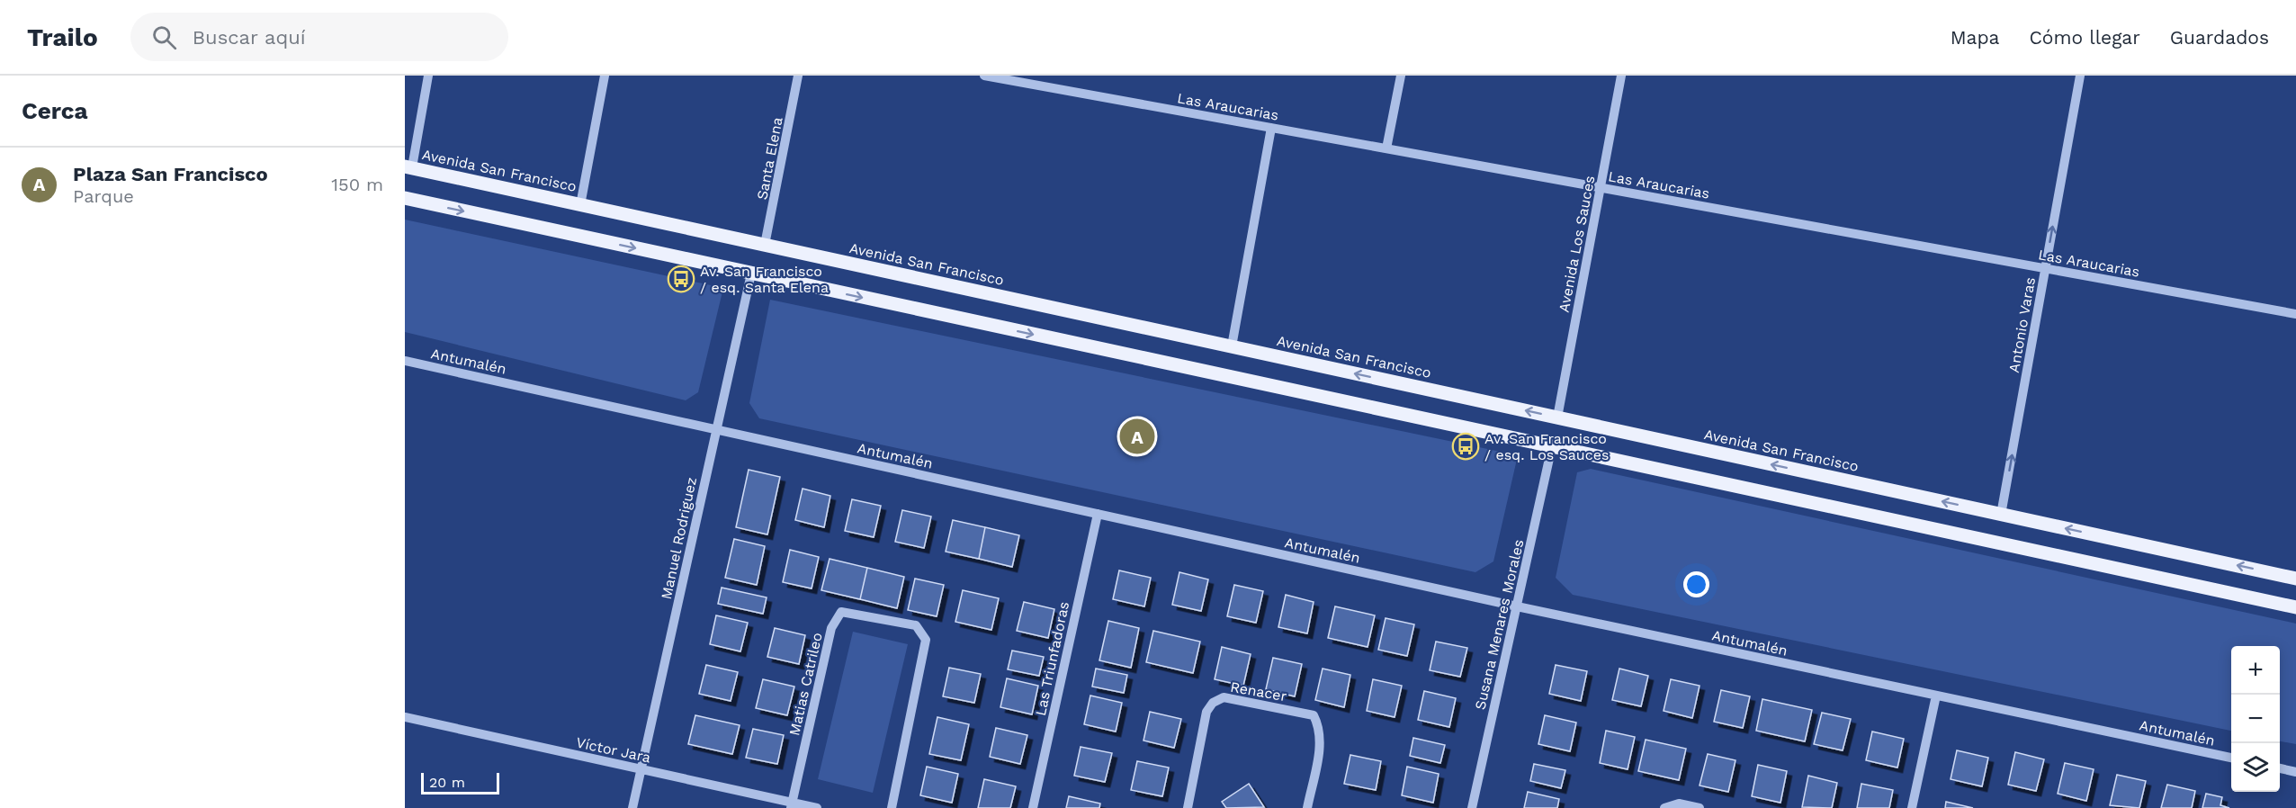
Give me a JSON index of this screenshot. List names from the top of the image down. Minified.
{"streets":{"main road":["Avenida San Francisco"],"street":["Las Araucarias","Santa Elena","Avenida Los Sauces","Antonio Varas","Antumalén","Manuel Rodriguez","Susana Menares Morales","Las Triunfadoras","Matias Catrileo","Renacer","Víctor Jara"]},"crossings":[["Las Araucarias","Avenida Los Sauces"],["Las Araucarias","Antonio Varas"],["Santa Elena","Avenida San Francisco"],["Avenida San Francisco","Avenida Los Sauces"],["Avenida San Francisco","Antonio Varas"],["Antumalén","Manuel Rodriguez"],["Antumalén","Susana Menares Morales"],["Antumalén","Las Triunfadoras"],["Manuel Rodriguez","Víctor Jara"],["Matias Catrileo","Víctor Jara"]],"one_way":["Antonio Varas"],"places":{"bus stop":["Av. San Francisco / esq. Santa Elena","Av. San Francisco / esq. Los Sauces"]},"scale_bar":"20 m","page":{"header":"Trailo","search":"Buscar aquí","nav":["Mapa","Cómo llegar","Guardados"],"heading":"Cerca","list":[{"mark":"A","name":"Plaza San Francisco","note":"Parque","value":"150 m"}],"pins":"A","map_buttons":["+","−"],"scale":"20 m"}}
